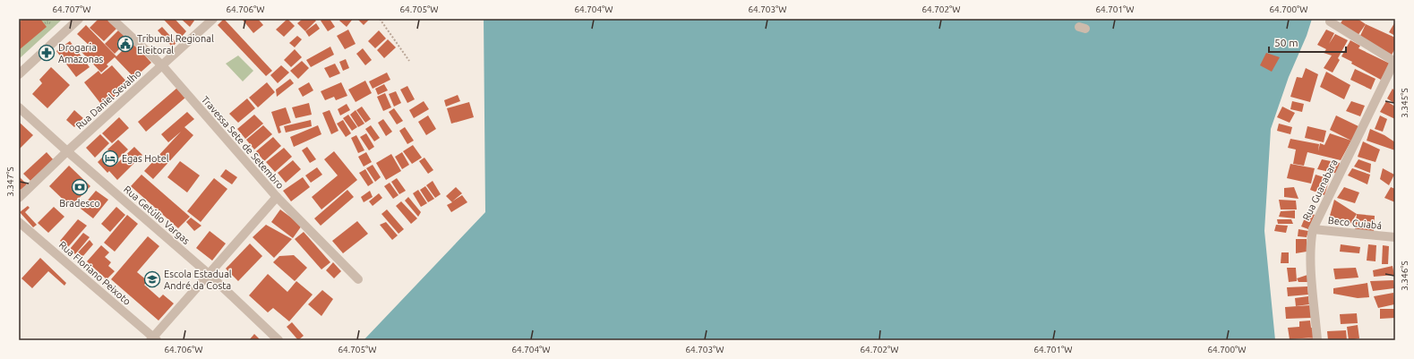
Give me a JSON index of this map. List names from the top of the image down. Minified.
{"streets":{"street":["Rua Daniel Sevalho","Travessa Sete de Setembro","Rua Guanabara","Rua Getúlio Vargas","Beco Cuiabá","Rua Floriano Peixoto"]},"crossings":[["Rua Daniel Sevalho","Travessa Sete de Setembro"],["Rua Daniel Sevalho","Rua Getúlio Vargas"],["Rua Guanabara","Beco Cuiabá"]],"places":{"public building":["Tribunal Regional Eleitoral"],"pharmacy":["Drogaria Amazonas"],"hotel":["Egas Hotel"],"bank":["Bradesco"],"school or university":["Escola Estadual André da Costa"]},"scale_bar":"50 m","coordinates":["64.707°W","64.706°W","64.705°W","64.704°W","64.703°W","64.702°W","64.701°W","64.700°W","3.345°S","3.347°S","3.346°S"]}
